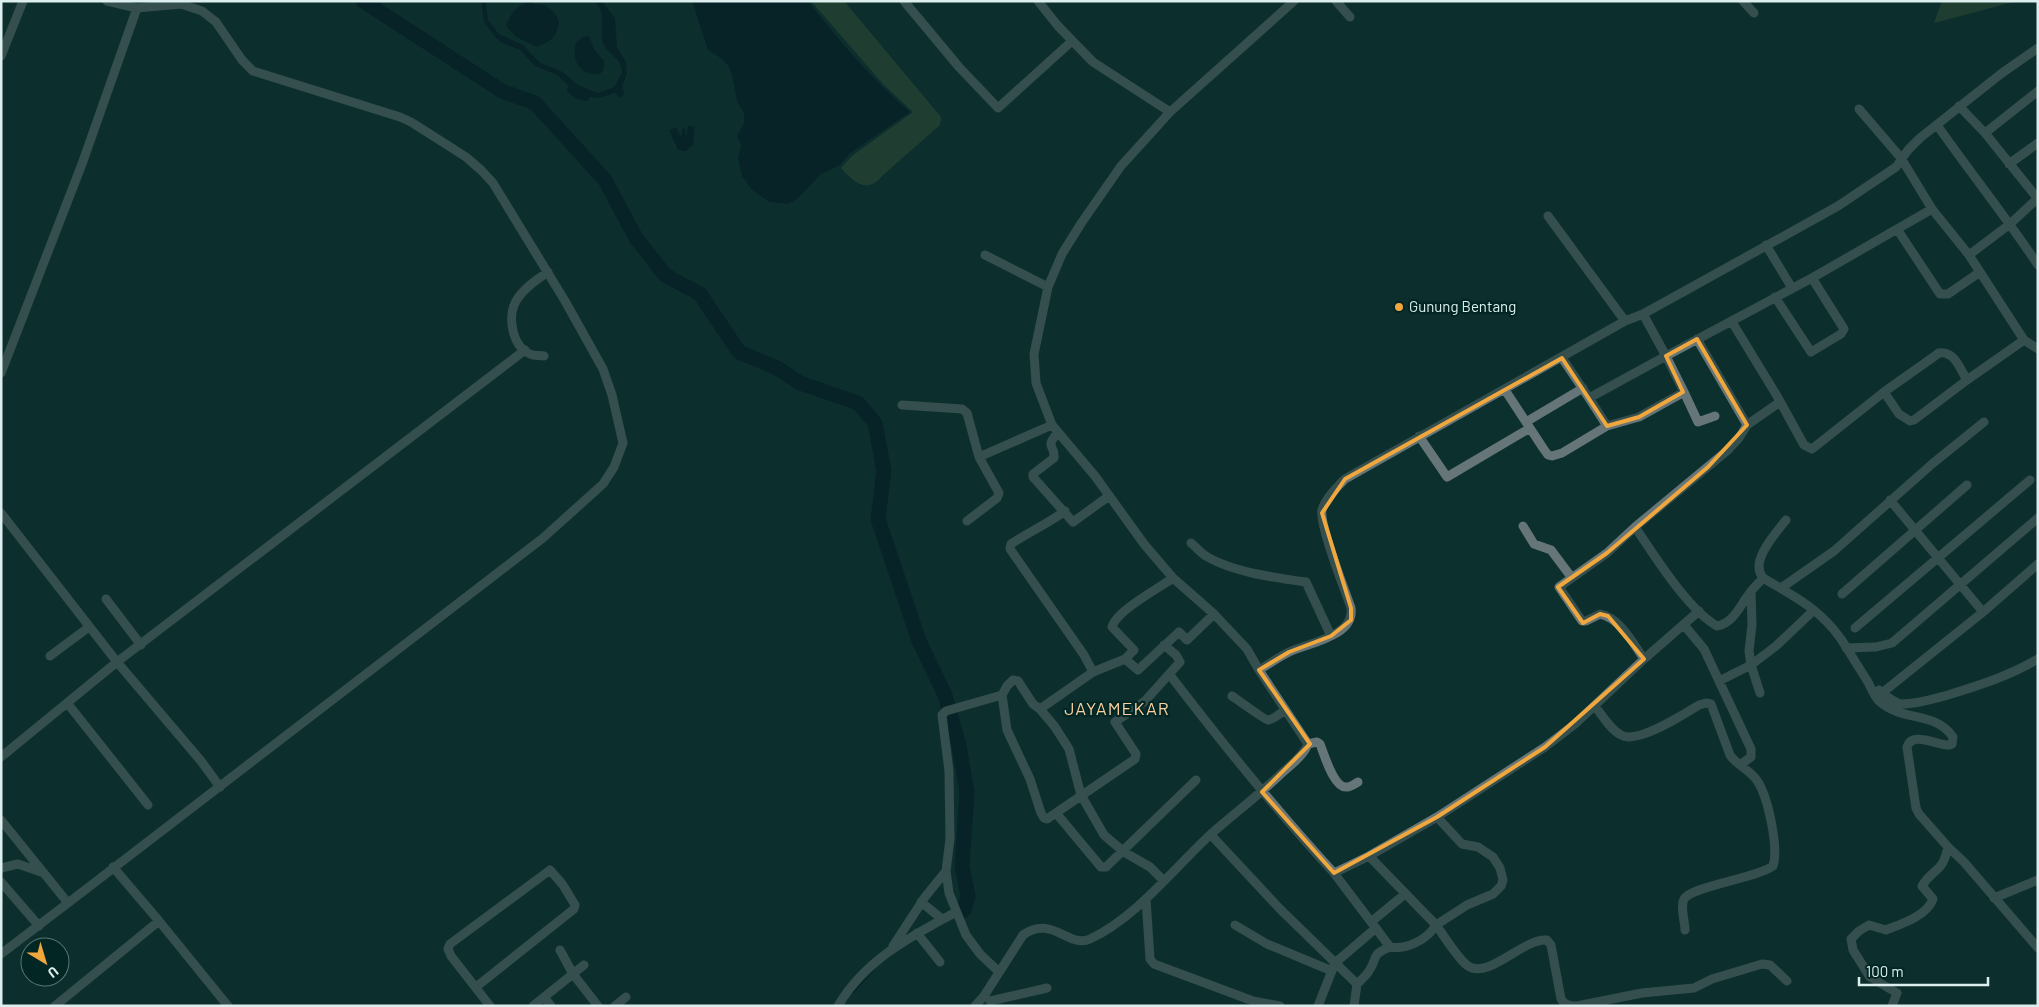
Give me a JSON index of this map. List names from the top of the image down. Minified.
{"districts":["JAYAMEKAR"],"places":["Gunung Bentang"],"scale_bar":"100 m","north":"bottom right"}
